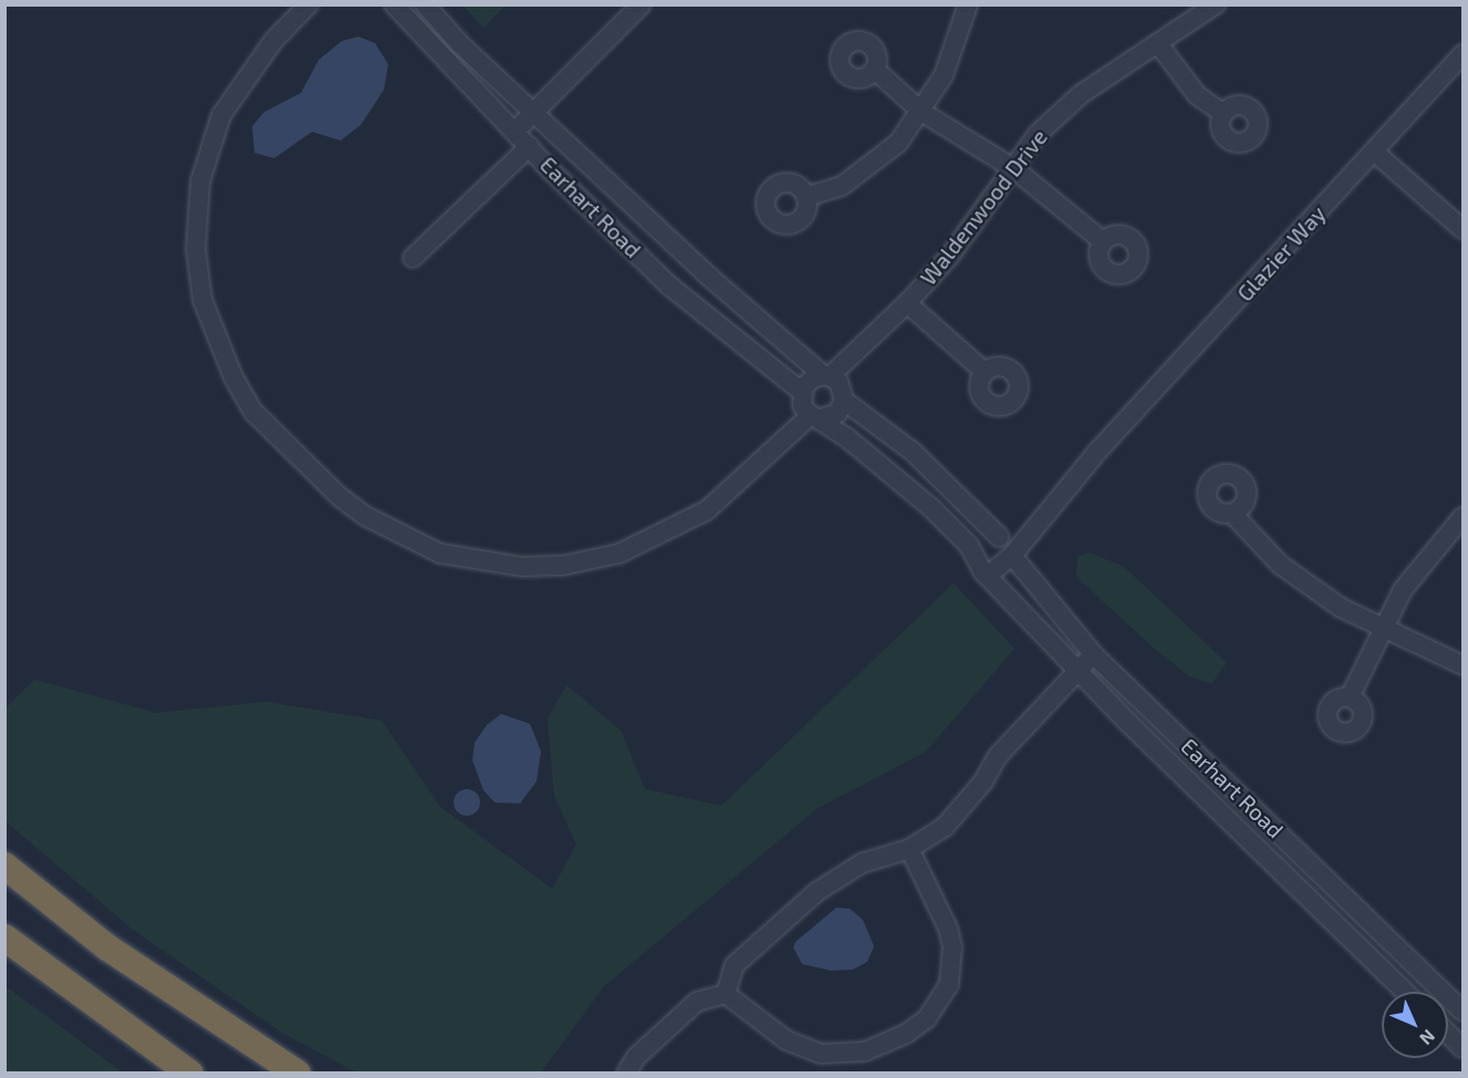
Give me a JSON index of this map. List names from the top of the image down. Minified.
{"streets":{"street":["Earhart Road","Waldenwood Drive","Glazier Way"]},"crossings":[["Earhart Road","Waldenwood Drive"],["Earhart Road","Glazier Way"]],"north":"bottom right"}
